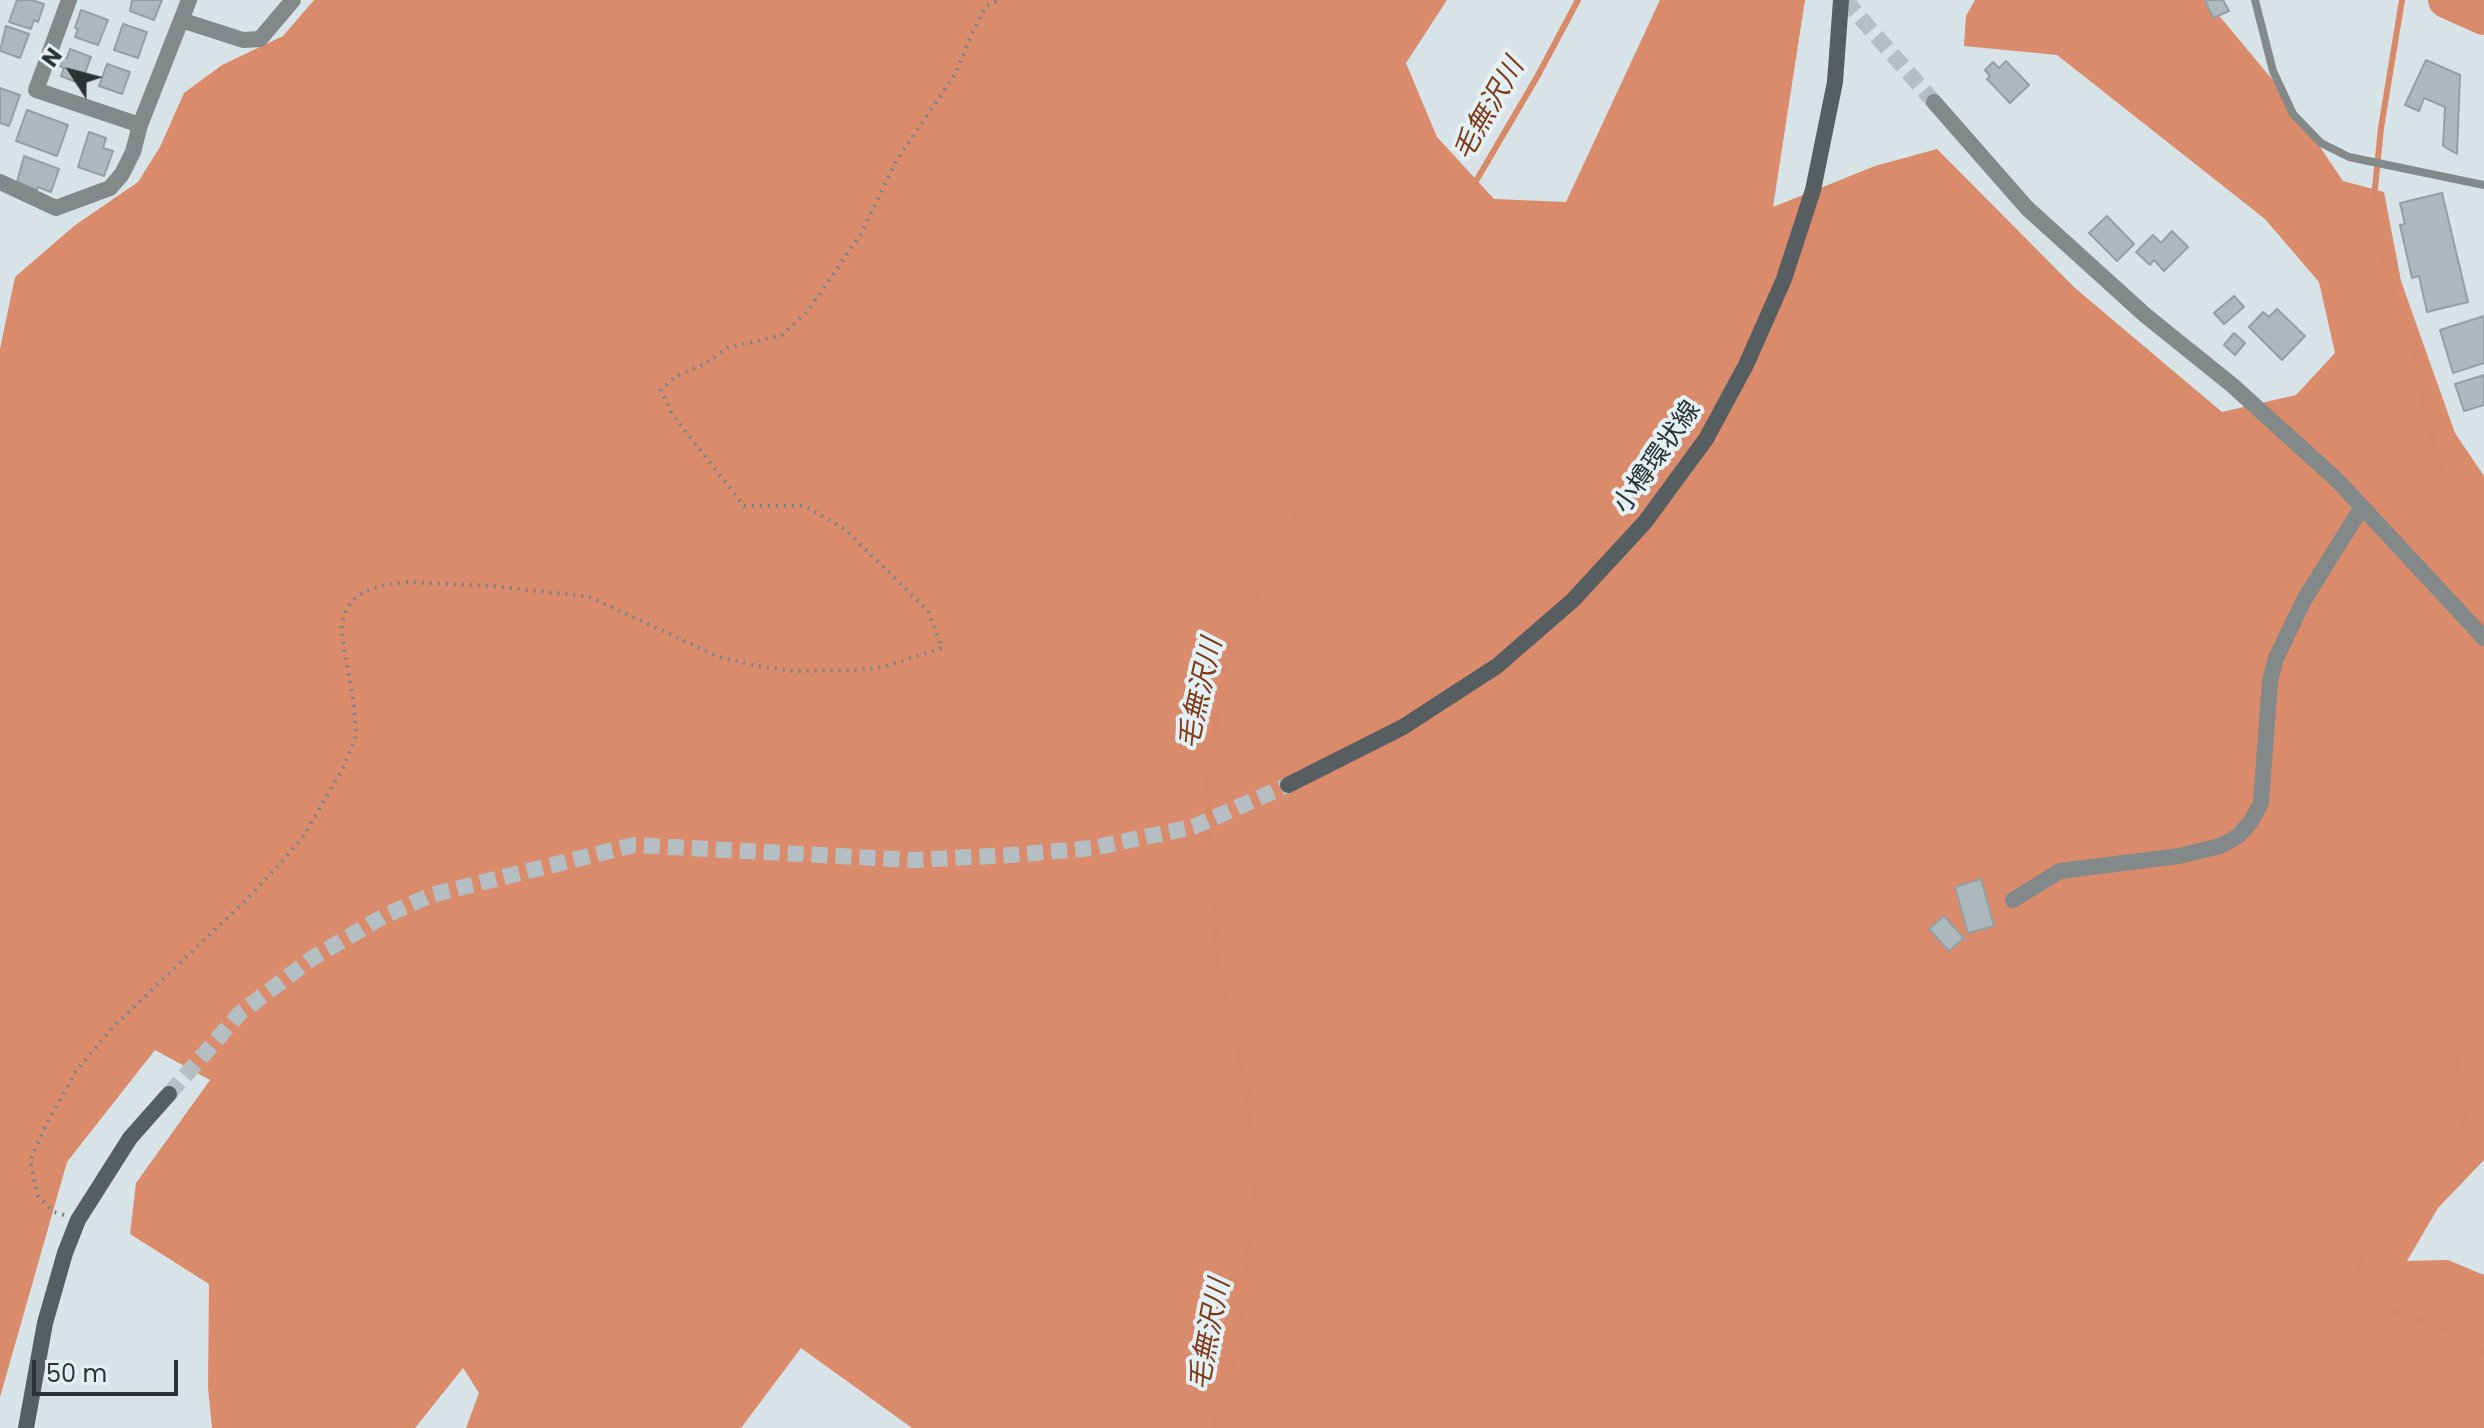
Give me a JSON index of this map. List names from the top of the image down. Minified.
{"streets":{"main road":["小樽環状線"]},"water":["毛無沢川"],"scale_bar":"50 m","north":"top left"}
